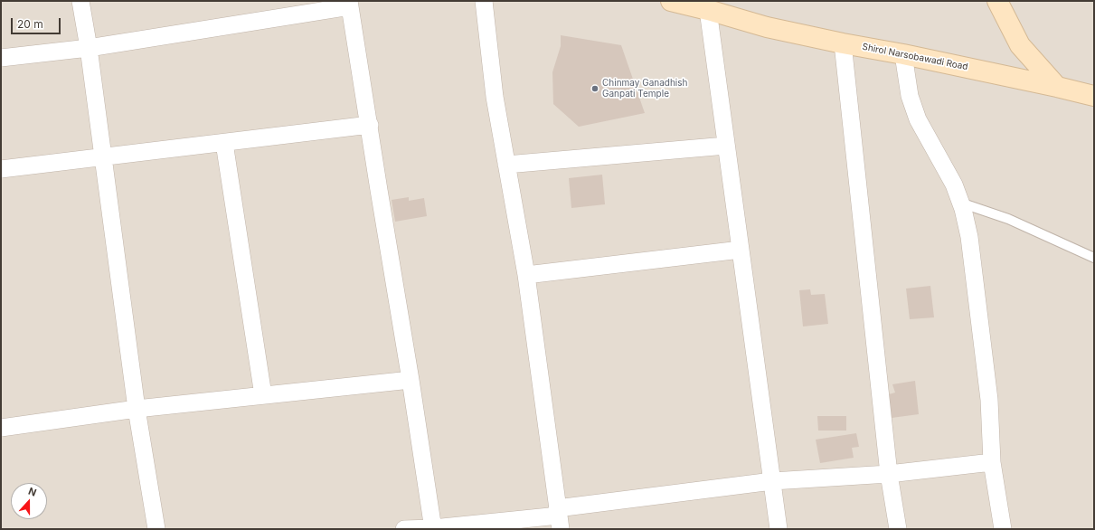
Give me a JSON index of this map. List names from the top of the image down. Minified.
{"streets":{"main road":["Shirol Narsobawadi Road"]},"places":["Chinmay Ganadhish Ganpati Temple"],"scale_bar":"20 m","north":"top"}
